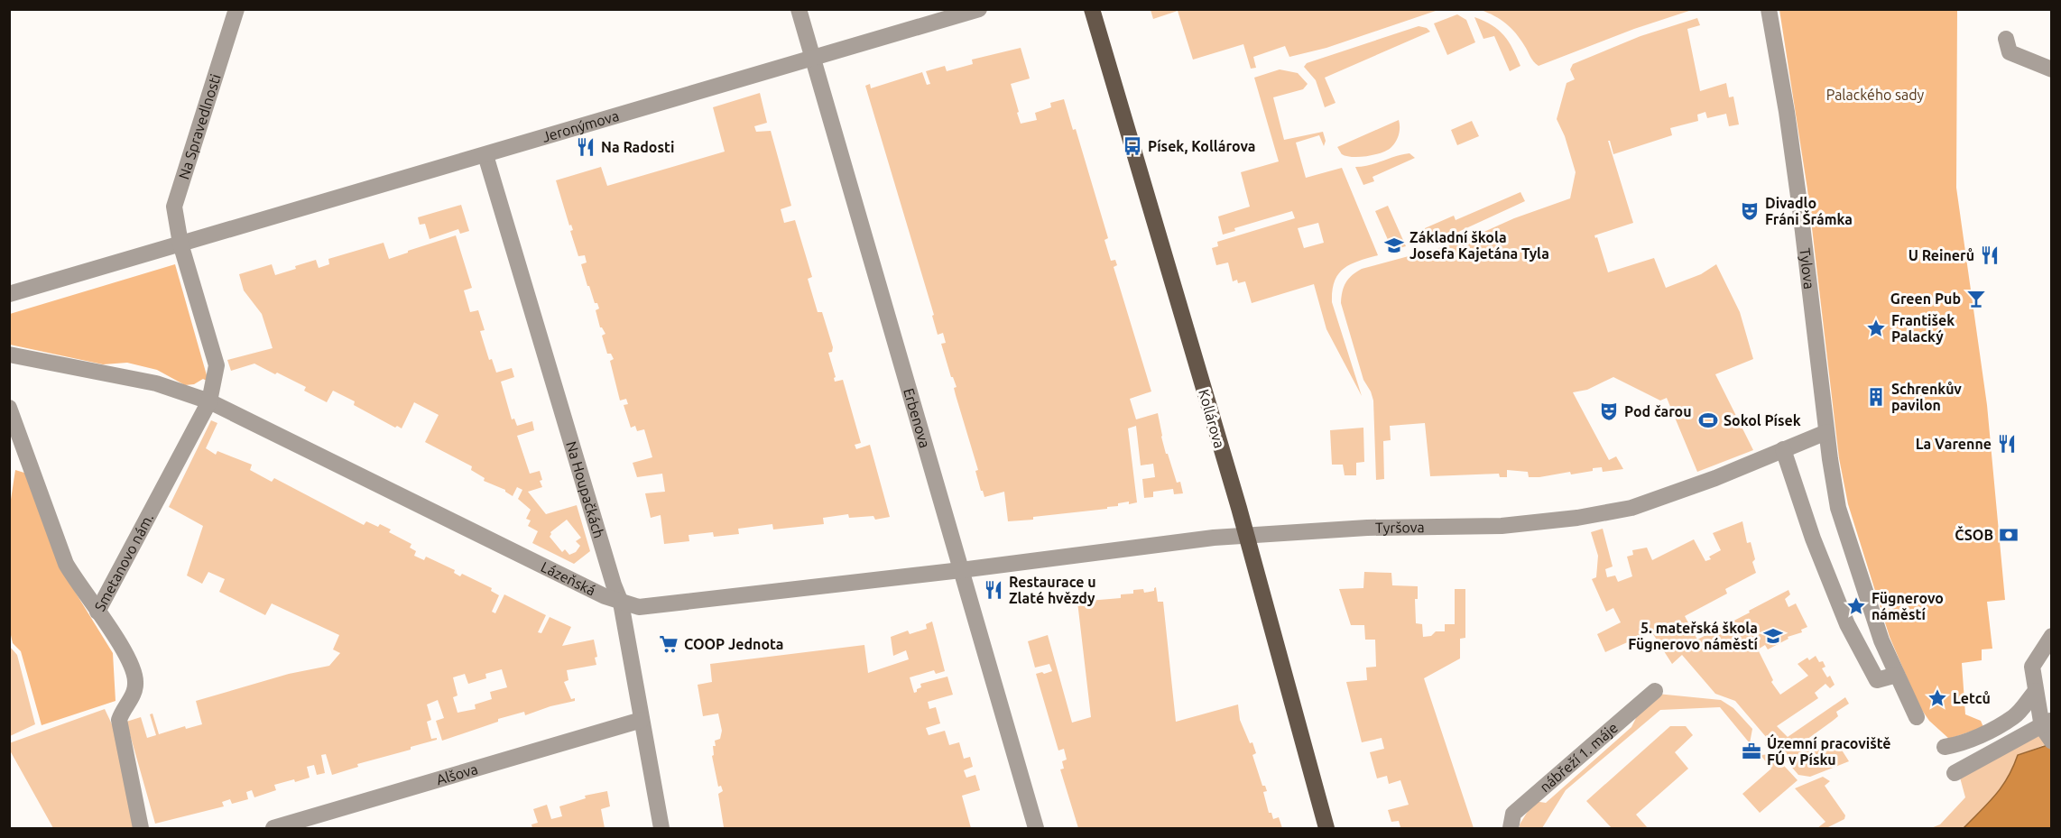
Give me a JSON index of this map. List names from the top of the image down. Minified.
{"streets":{"main road":["Kollárova"],"street":["Na Spravedlnosti","Jeronýmova","Tylova","Erbenova","Na Houpačkách","Tyršova","Smetanovo nám.","Lázeňská","nábřeží 1. máje","Alšova"]},"crossings":[["Na Spravedlnosti","Jeronýmova"],["Na Spravedlnosti","Smetanovo nám."],["Jeronýmova","Erbenova"],["Jeronýmova","Na Houpačkách"],["Jeronýmova","Smetanovo nám."],["Tylova","Tyršova"],["Kollárova","Tyršova"],["Erbenova","Tyršova"],["Erbenova","Lázeňská"],["Na Houpačkách","Lázeňská"],["Na Houpačkách","Alšova"],["Tyršova","Lázeňská"],["Smetanovo nám.","Lázeňská"]],"parks":["Palackého sady"],"places":{"bus stop":["Písek, Kollárova"],"restaurant":["Na Radosti","U Reinerů","La Varenne","Restaurace u Zlaté hvězdy"],"theatre":["Divadlo Fráni Šrámka","Pod čarou"],"school or university":["Základní škola Josefa Kajetána Tyla","5. mateřská škola Fügnerovo náměstí"],"bar":["Green Pub"],"place":["František Palacký","Fügnerovo náměstí","Letců"],"building":["Schrenkův pavilon"],"sports":["Sokol Písek"],"bank":["ČSOB"],"supermarket":["COOP Jednota"],"office":["Územní pracoviště FÚ v Písku"]}}
